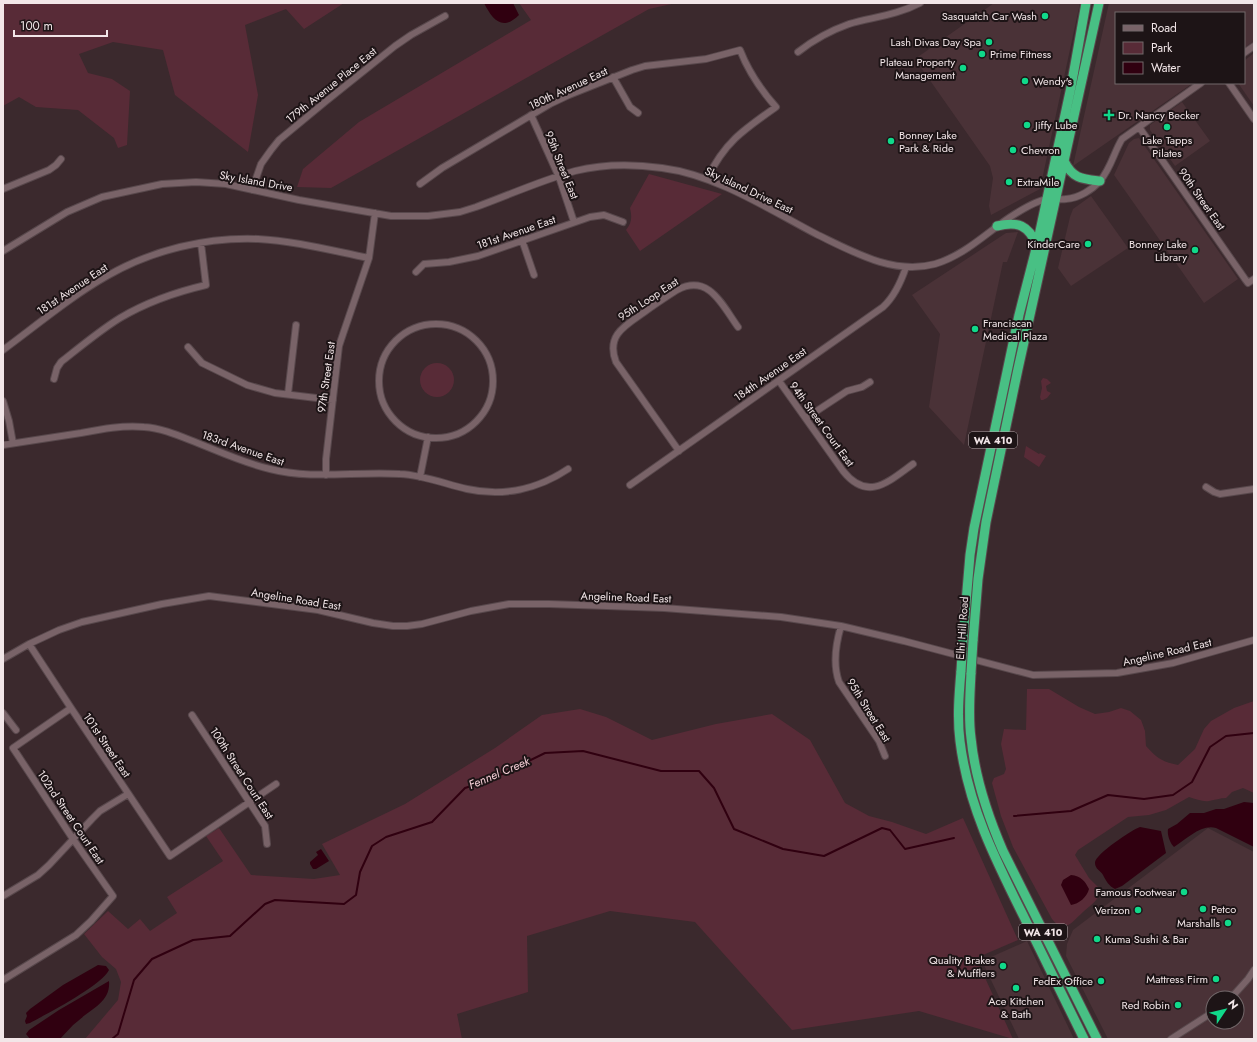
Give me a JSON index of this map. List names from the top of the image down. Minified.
{"streets":{"highway":["WA 410","Elhi Hill Road"],"street":["179th Avenue Place East","180th Avenue East","95th Street East","Sky Island Drive","Sky Island Drive East","90th Street East","181st Avenue East","95th Loop East","184th Avenue East","97th Street East","94th Street Court East","183rd Avenue East","Angeline Road East","101st Street East","100th Street Court East","102nd Street Court East"]},"crossings":[["179th Avenue Place East","Sky Island Drive"],["180th Avenue East","95th Street East"],["180th Avenue East","Sky Island Drive East"],["95th Street East","Sky Island Drive East"],["95th Street East","181st Avenue East"],["95th Street East","Angeline Road East"],["Sky Island Drive","Sky Island Drive East"],["Sky Island Drive","97th Street East"],["Sky Island Drive East","184th Avenue East"],["Sky Island Drive East","97th Street East"],["Sky Island Drive East","WA 410"],["Sky Island Drive East","Elhi Hill Road"],["181st Avenue East","97th Street East"],["95th Loop East","184th Avenue East"],["184th Avenue East","94th Street Court East"],["97th Street East","183rd Avenue East"],["WA 410","Elhi Hill Road"],["Angeline Road East","101st Street East"],["101st Street East","100th Street Court East"],["101st Street East","102nd Street Court East"]],"water":["Fennel Creek"],"places":{"other":["Sasquatch Car Wash","Lash Divas Day Spa","Prime Fitness","Plateau Property Management","Wendy's","Jiffy Lube","Lake Tapps Pilates","Bonney Lake Park & Ride","Chevron","ExtraMile","KinderCare","Bonney Lake Library","Franciscan Medical Plaza","Famous Footwear","Petco","Verizon","Marshalls","Kuma Sushi & Bar","Quality Brakes & Mufflers","Mattress Firm","FedEx Office","Ace Kitchen & Bath","Red Robin"],"health":["Dr. Nancy Becker"]},"legend":["Road","Park","Water"],"scale_bar":"100 m","north":"top right"}
